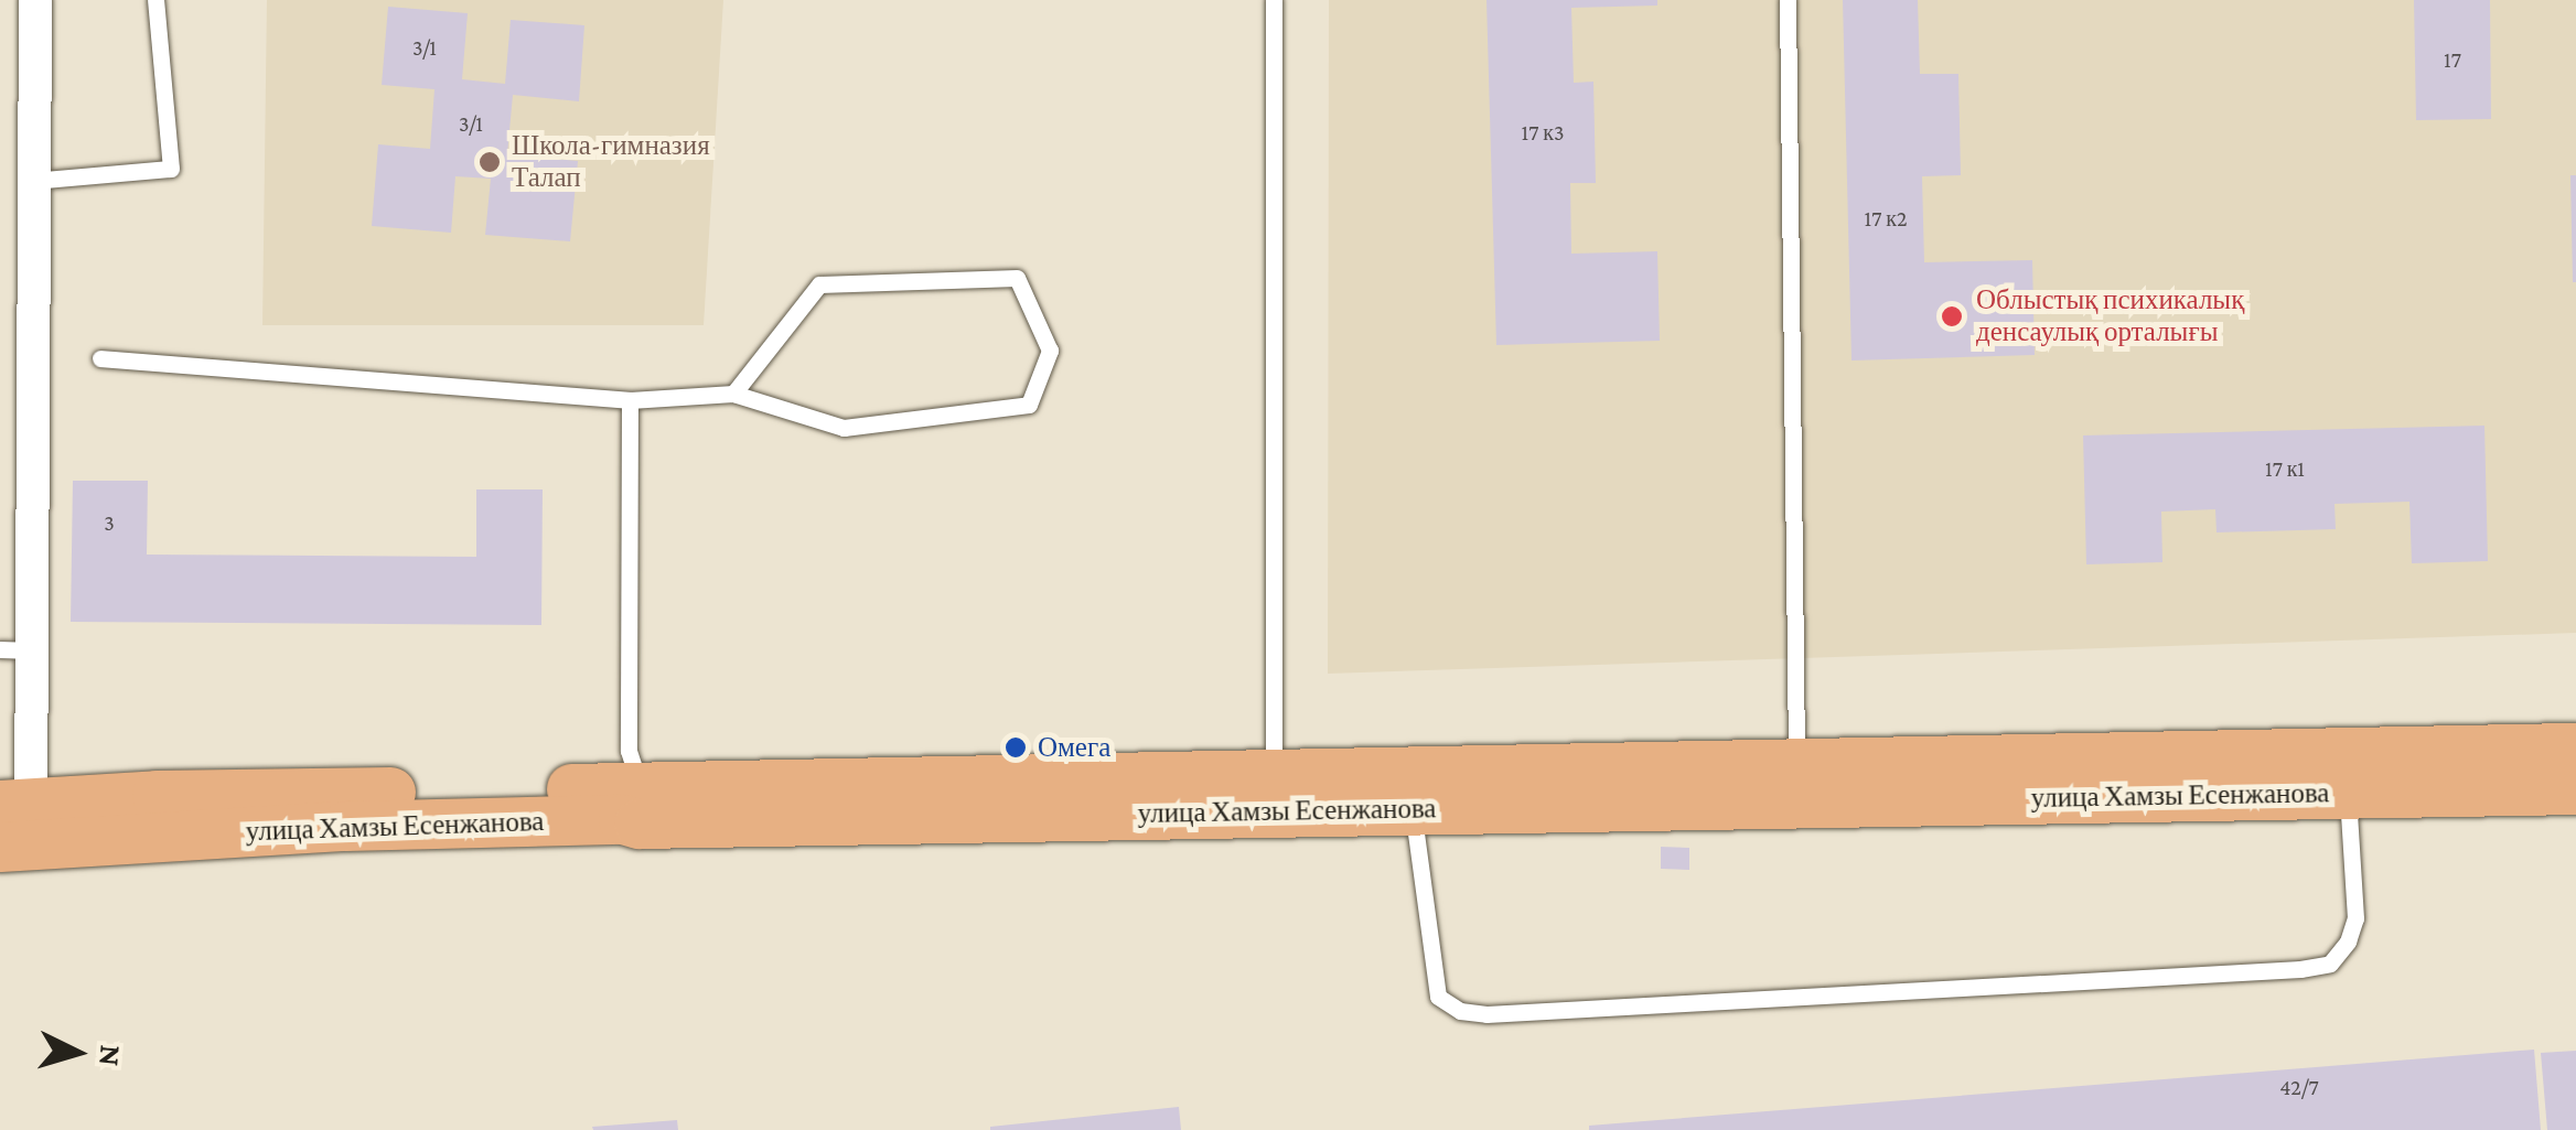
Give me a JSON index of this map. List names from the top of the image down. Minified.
{"streets":{"main road":["улица Хамзы Есенжанова"]},"places":["Школа-гимназия Талап","Облыстық психикалық денсаулық орталығы","Омега"],"house_numbers":["3/1","17","3/1","17 к3","17 к2","17 к1","3","42/7"],"north":"right"}
